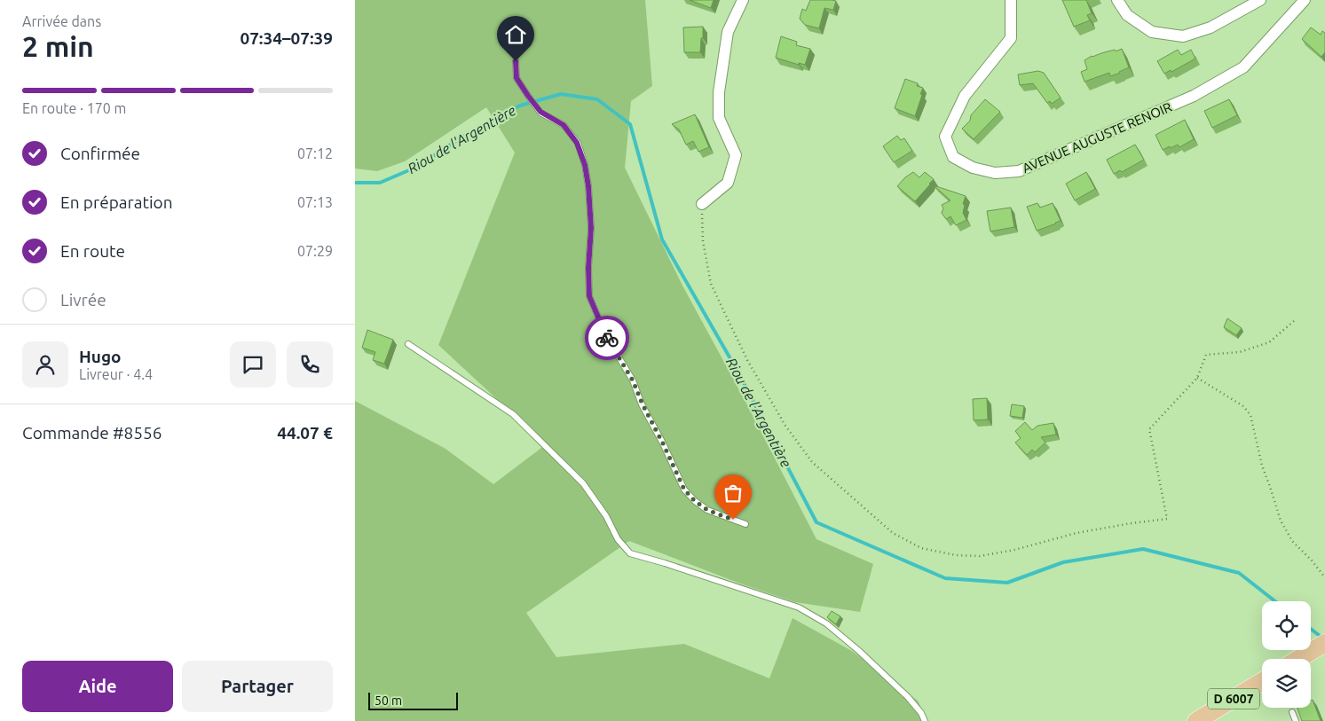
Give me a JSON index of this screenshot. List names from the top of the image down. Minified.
{"streets":{"main road":["D 6007"],"street":["AVENUE AUGUSTE RENOIR"]},"water":["Riou de l'Argentière"],"scale_bar":"50 m","page":{"heading":["2 min","Arrivée dans","07:34–07:39"],"panel":["Hugo","Livreur · 4.4","Commande #8556","44.07 €"],"bar":"En route · 170 m","list":[["Confirmée","07:12"],["En préparation","07:13"],["En route","07:29"],"Livrée"],"buttons":["Aide","Partager"],"scale":"50 m"}}
